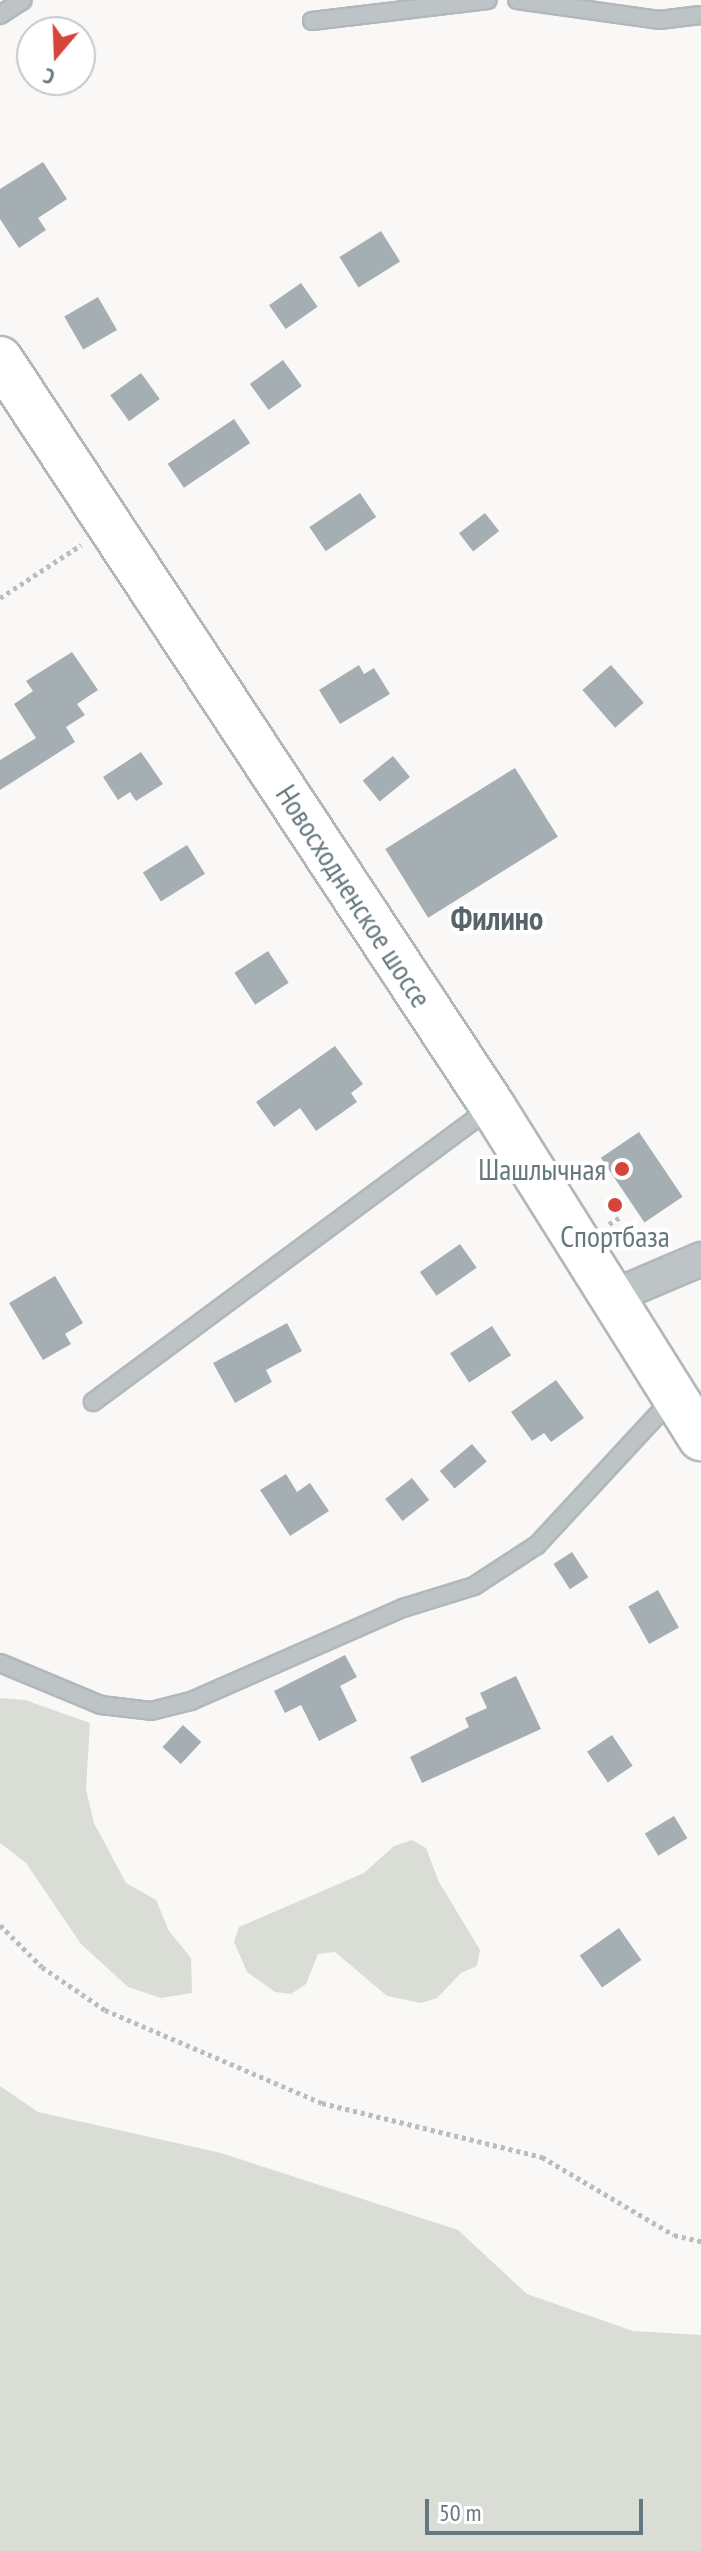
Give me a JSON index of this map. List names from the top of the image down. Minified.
{"streets":{"main road":["Новосходненское шоссе"]},"districts":["Филино"],"places":["Шашлычная","Спортбаза"],"scale_bar":"50 m","north":"bottom"}
